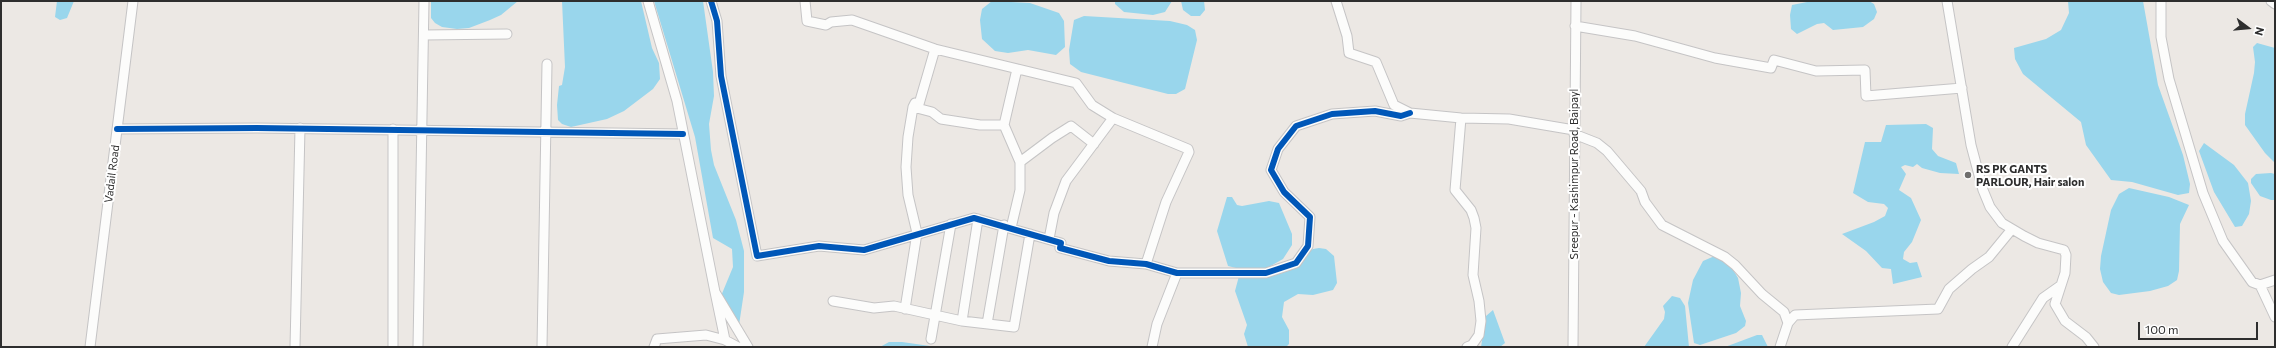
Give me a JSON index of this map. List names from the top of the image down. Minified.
{"streets":{"street":["Vadail Road","Sreepur - Kashimpur Road, Baipayl"]},"places":["RS PK GANTS PARLOUR, Hair salon"],"scale_bar":"100 m","north":"right"}
